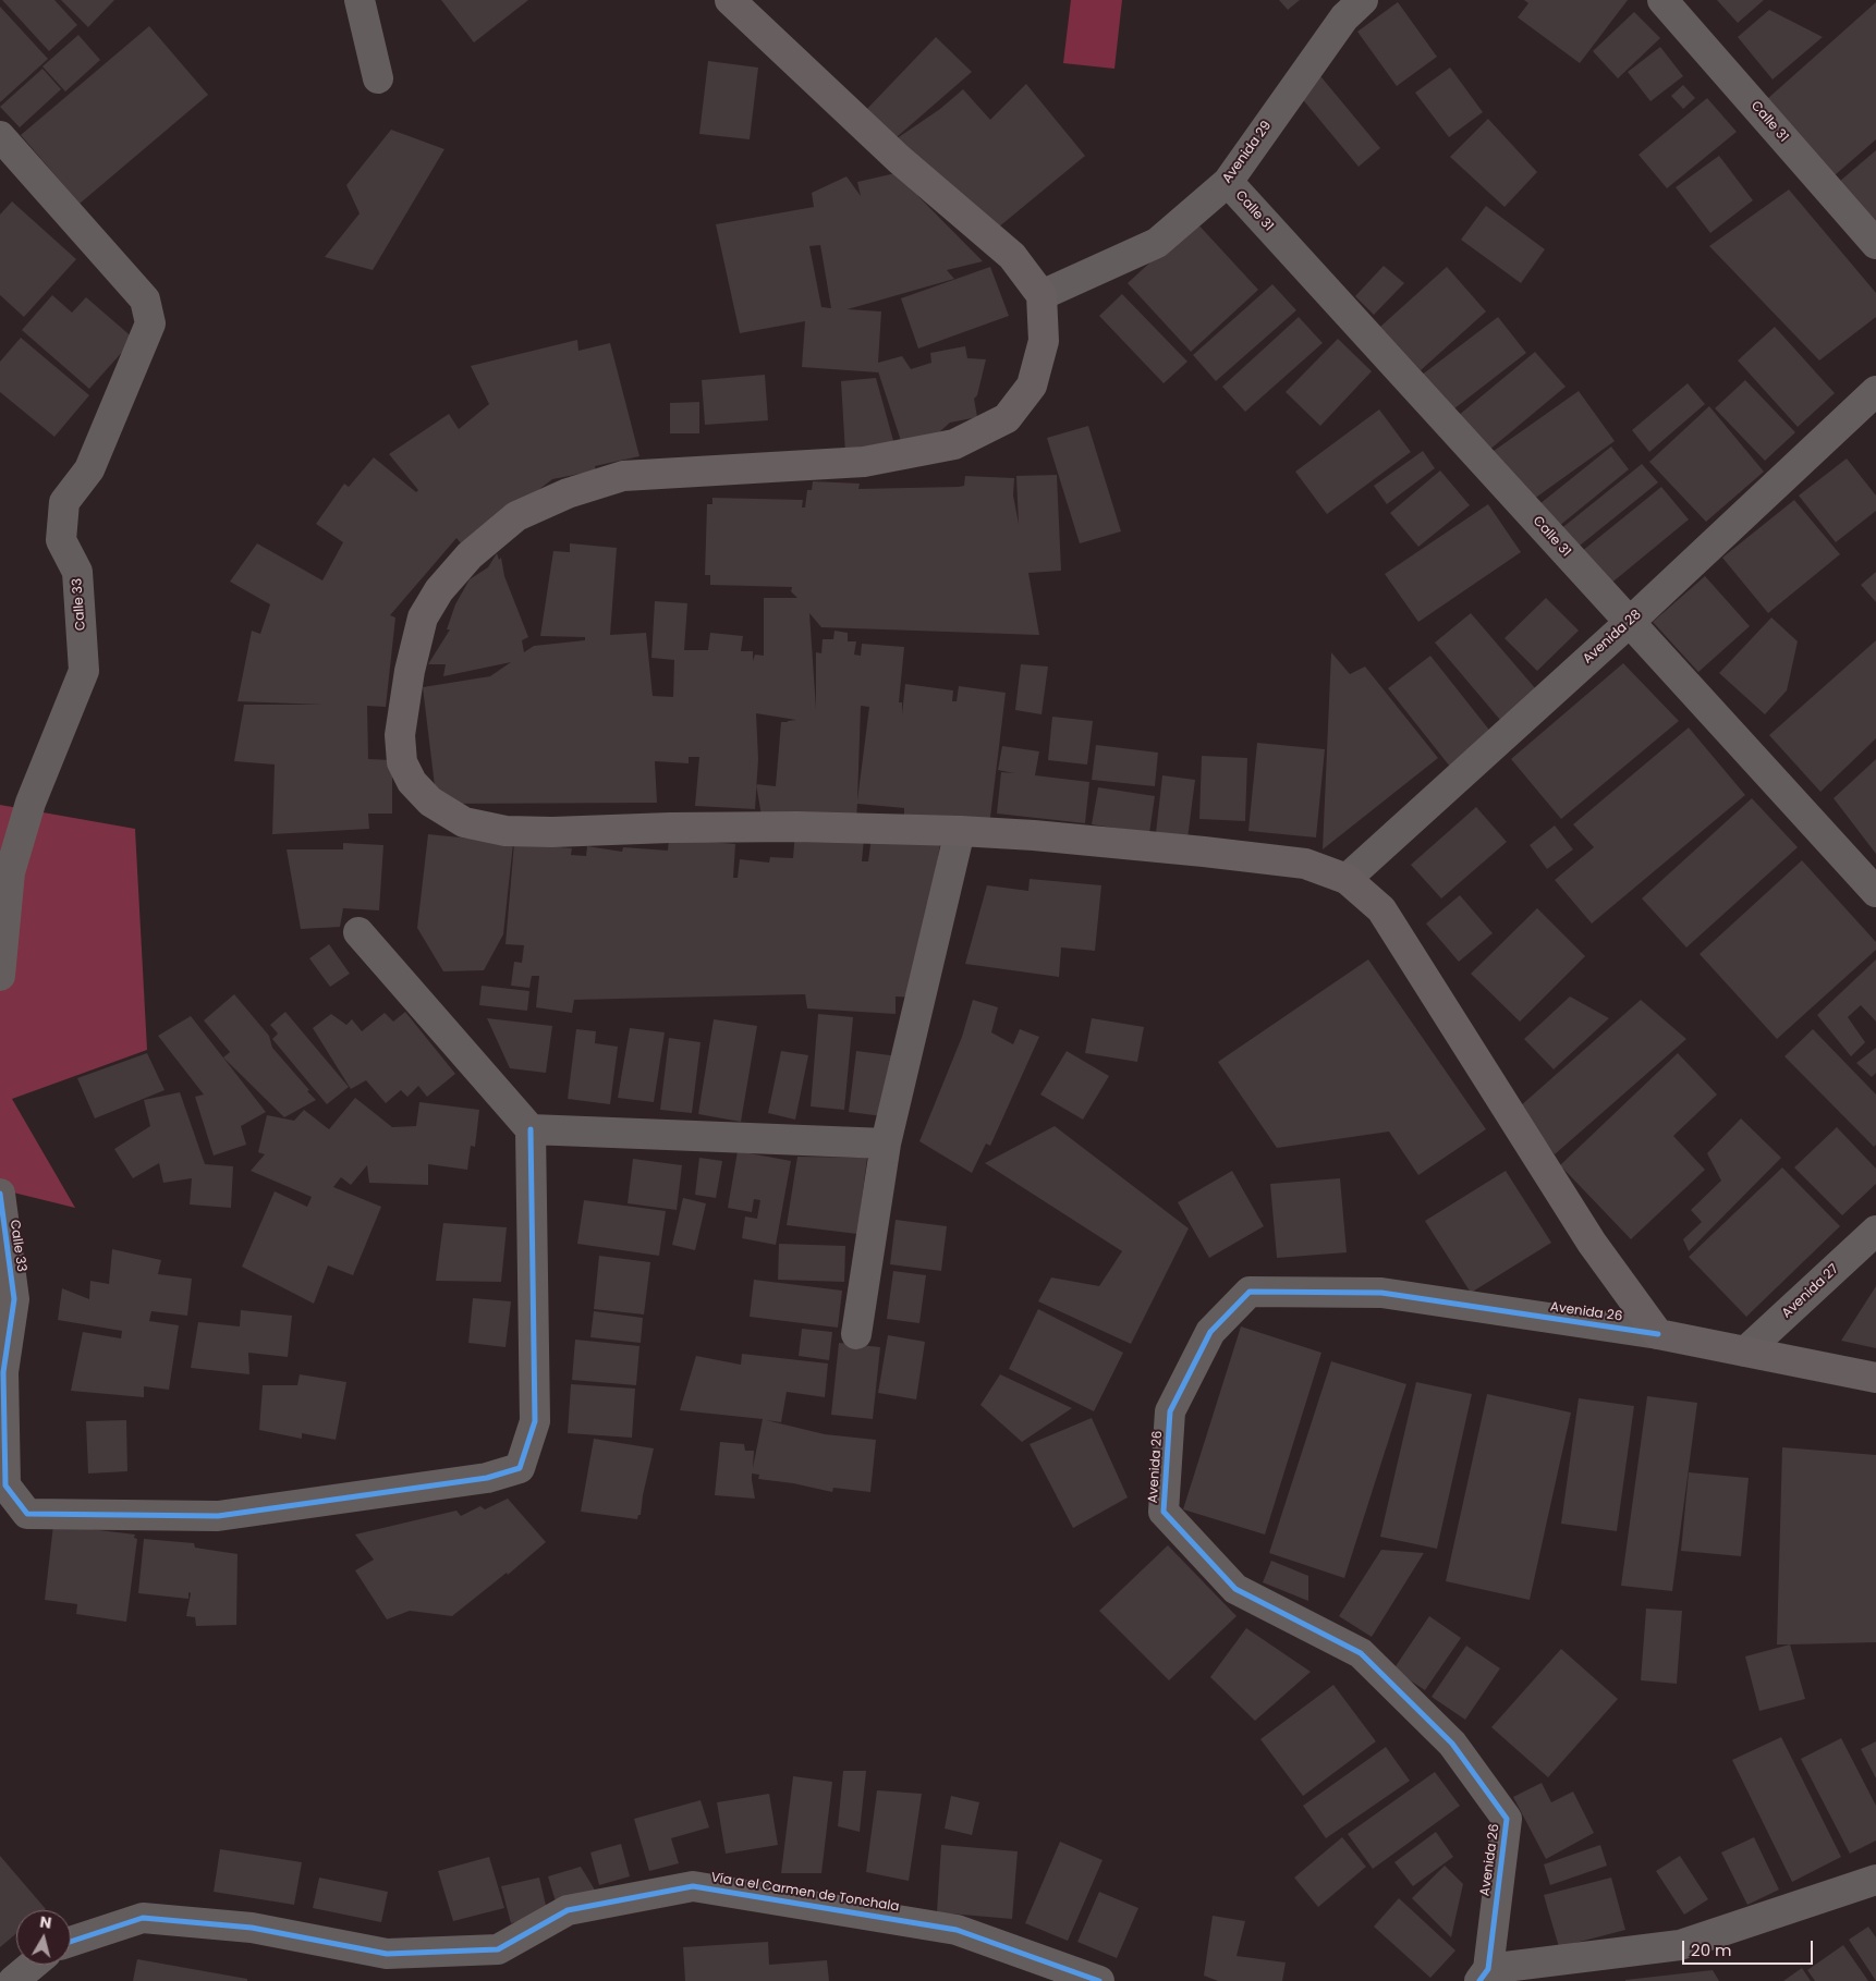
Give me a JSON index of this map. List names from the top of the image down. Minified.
{"streets":{"main road":["Avenida 26"],"street":["Calle 31","Avenida 29","Calle 33","Avenida 28","Avenida 27","Vía a el Carmen de Tonchala"]},"crossings":[["Calle 31","Avenida 29"],["Calle 31","Avenida 28"],["Avenida 27","Avenida 26"]],"scale_bar":"20 m","north":"top"}
